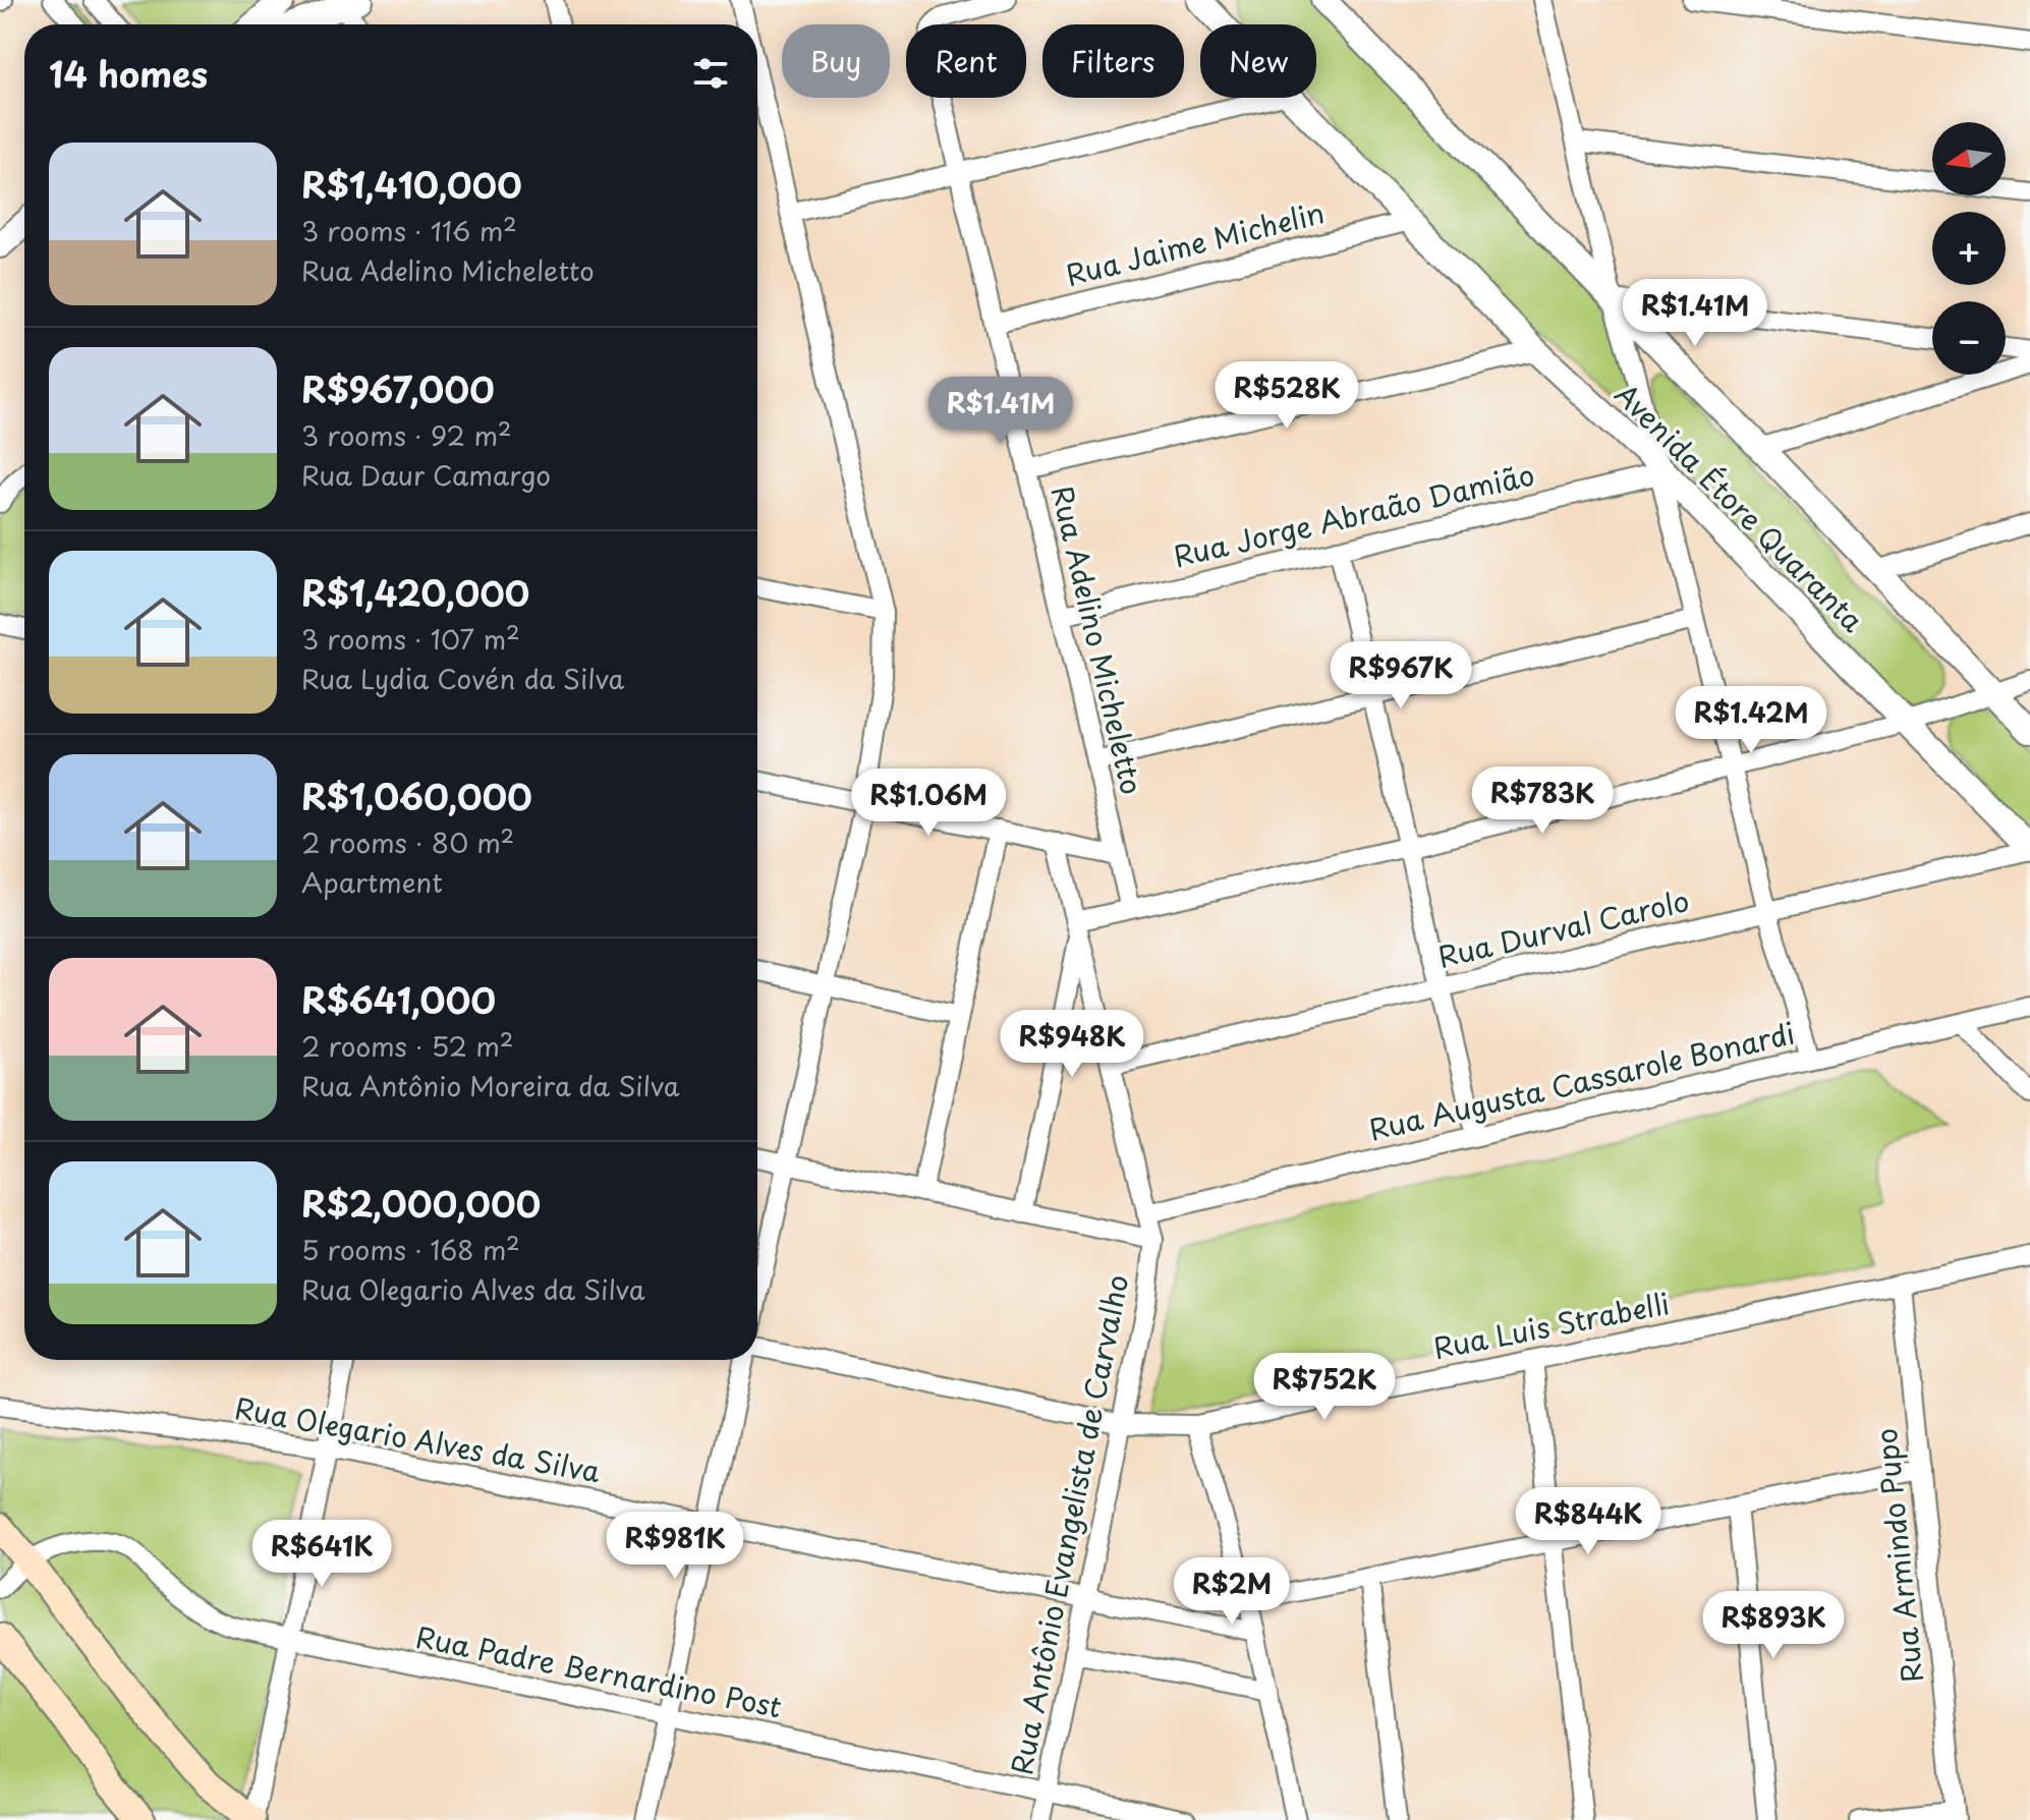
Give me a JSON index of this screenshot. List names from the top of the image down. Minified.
{"streets":{"street":["Rua Jaime Michelin","Avenida Étore Quaranta","Rua Jorge Abraão Damião","Rua Adelino Micheletto","Rua Durval Carolo","Rua Augusta Cassarole Bonardi","Rua Luis Strabelli","Rua Olegario Alves da Silva","Rua Antônio Evangelista de Carvalho","Rua Armindo Pupo","Rua Padre Bernardino Post"]},"crossings":[["Rua Jaime Michelin","Avenida Étore Quaranta"],["Rua Jaime Michelin","Rua Adelino Micheletto"],["Avenida Étore Quaranta","Rua Jorge Abraão Damião"],["Avenida Étore Quaranta","Rua Durval Carolo"],["Rua Jorge Abraão Damião","Rua Adelino Micheletto"],["Rua Luis Strabelli","Rua Antônio Evangelista de Carvalho"],["Rua Luis Strabelli","Rua Armindo Pupo"],["Rua Olegario Alves da Silva","Rua Antônio Evangelista de Carvalho"],["Rua Antônio Evangelista de Carvalho","Rua Padre Bernardino Post"]],"north":"left","page":{"chip":["Buy","Rent","Filters","New"],"heading":"14 homes","map_buttons":["+","−"],"list":[{"name":"R$1,410,000","note":"3 rooms · 116 m² · Rua Adelino Micheletto"},{"name":"R$967,000","note":"3 rooms · 92 m² · Rua Daur Camargo"},{"name":"R$1,420,000","note":"3 rooms · 107 m² · Rua Lydia Covén da Silva"},{"name":"R$1,060,000","note":"2 rooms · 80 m² · Apartment"},{"name":"R$641,000","note":"2 rooms · 52 m² · Rua Antônio Moreira da Silva"},{"name":"R$2,000,000","note":"5 rooms · 168 m² · Rua Olegario Alves da Silva"}],"price":["R$1.41M","R$528K","R$1.41M","R$967K","R$1.42M","R$783K","R$1.06M","R$948K","R$752K","R$844K","R$981K","R$641K","R$2M","R$893K"]}}
